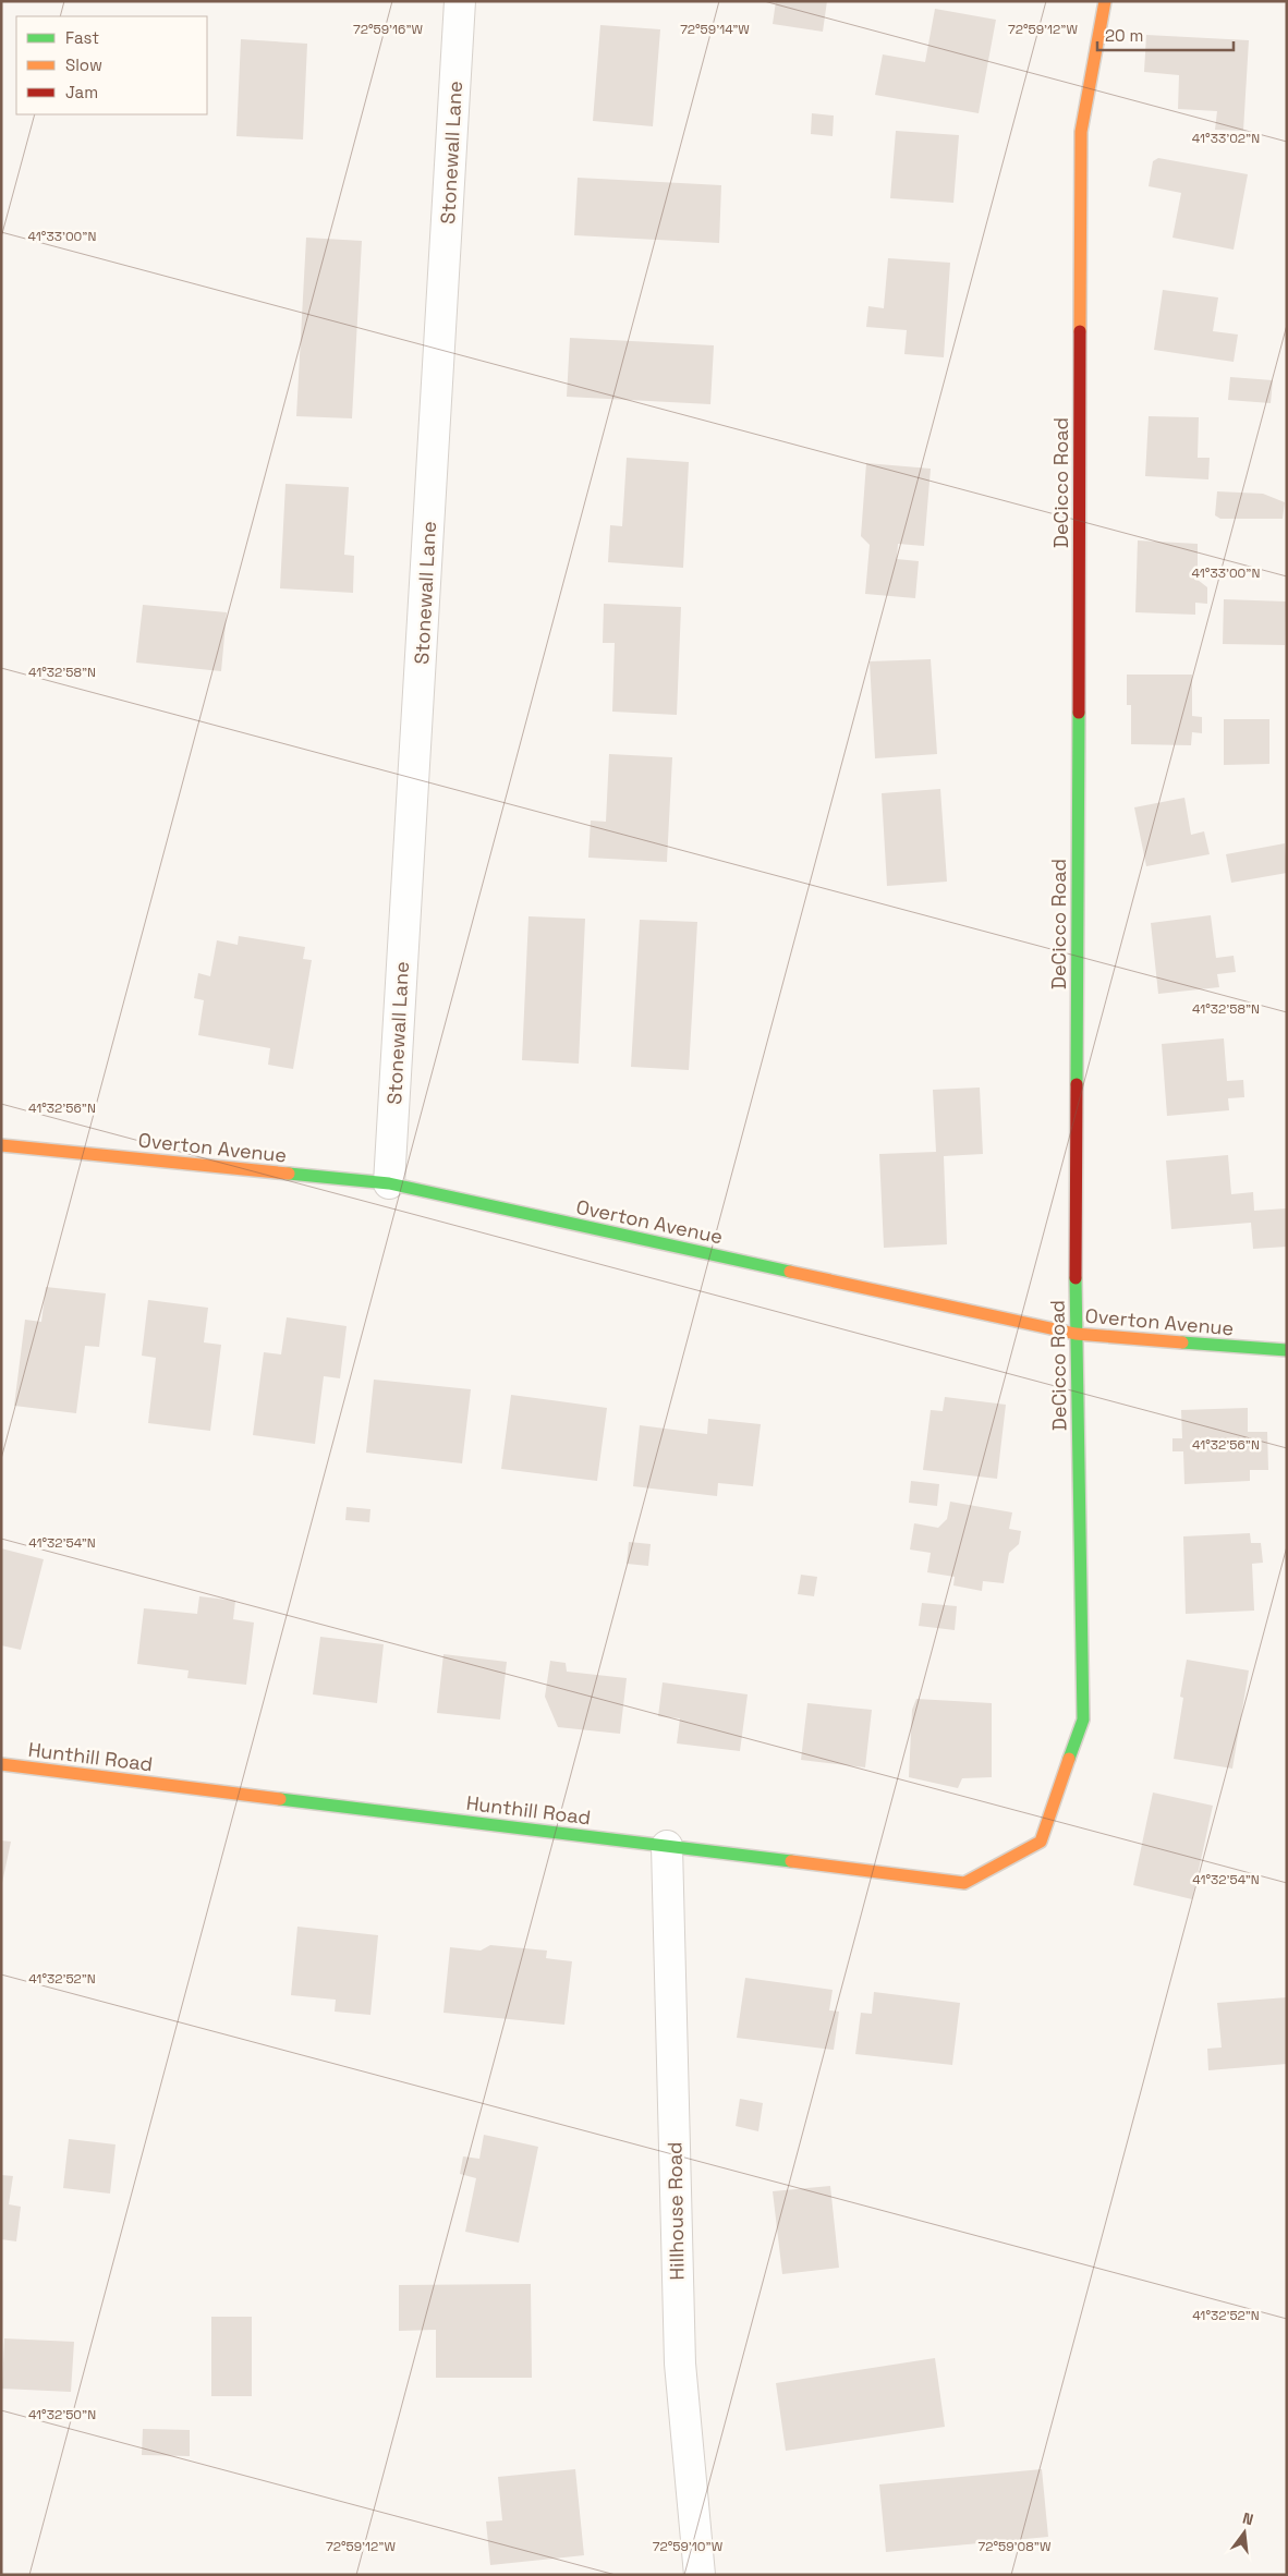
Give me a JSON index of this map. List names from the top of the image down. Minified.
{"streets":{"street":["Stonewall Lane","DeCicco Road","Overton Avenue","Hunthill Road","Hillhouse Road"]},"crossings":[["Stonewall Lane","Overton Avenue"],["DeCicco Road","Overton Avenue"],["DeCicco Road","Hunthill Road"],["Hunthill Road","Hillhouse Road"]],"legend":["Fast","Slow","Jam"],"scale_bar":"20 m","north":"top","coordinates":["72°59'14\"W","72°59'12\"W","72°59'16\"W","41°33'02\"N","41°33'00\"N","41°32'58\"N","41°32'56\"N","41°32'54\"N","41°32'52\"N","41°32'50\"N","72°59'10\"W","72°59'08\"W"]}
